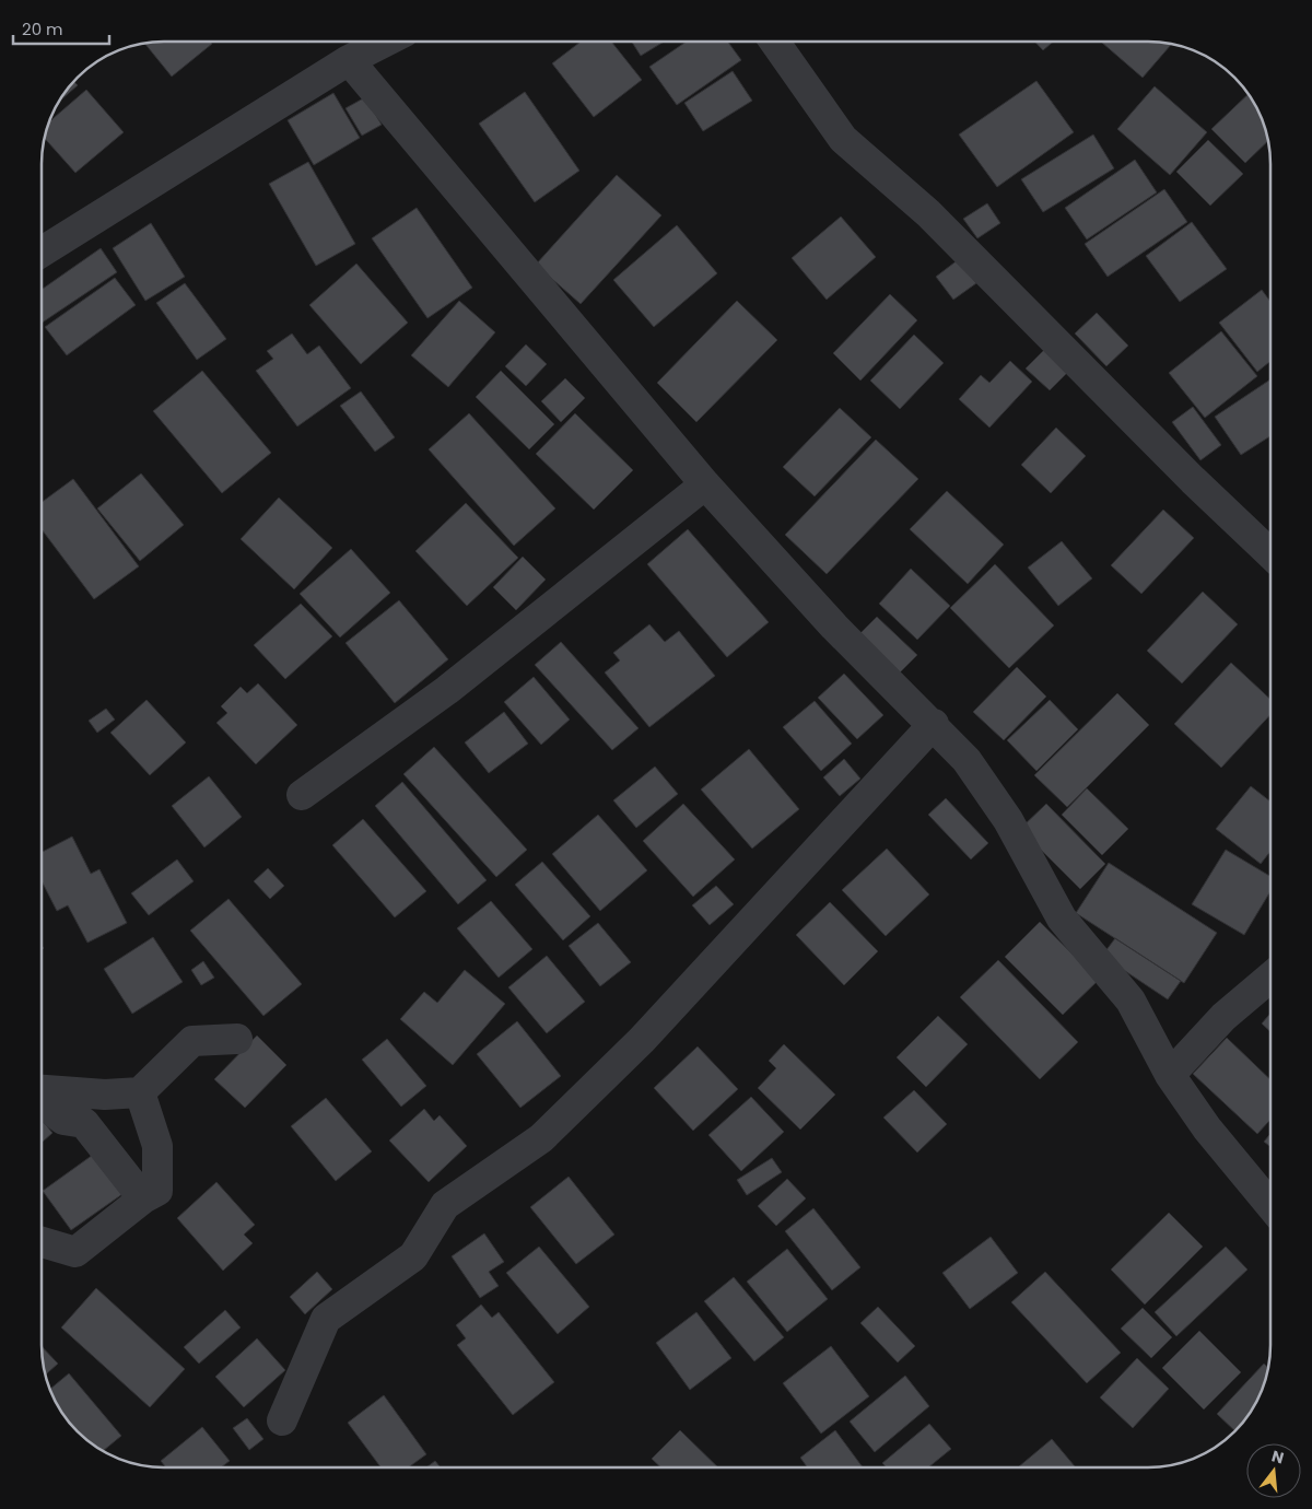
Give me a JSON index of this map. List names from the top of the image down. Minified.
{"scale_bar":"20 m","north":"top"}
